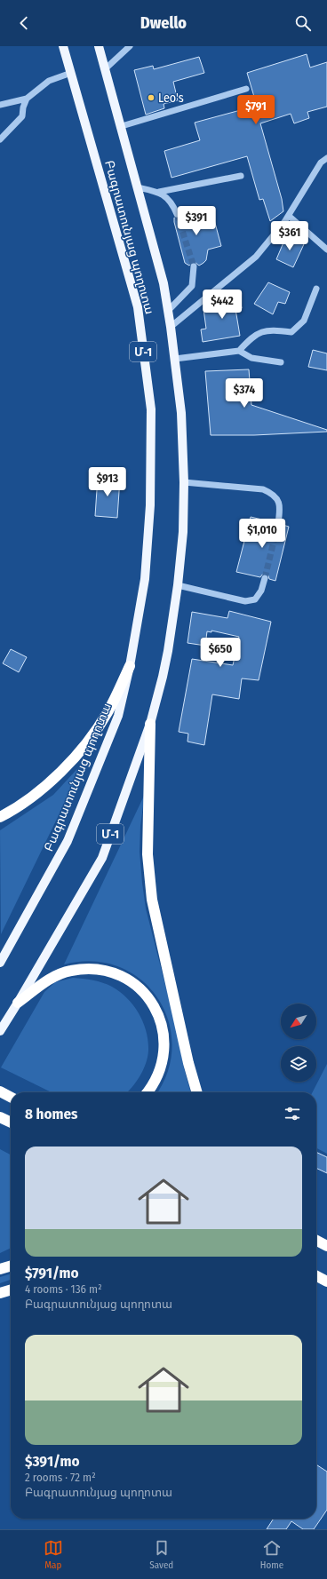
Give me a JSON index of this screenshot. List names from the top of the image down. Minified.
{"streets":{"main road":["Բագրատունյաց պողոտա","Մ-1"]},"places":["Leo's"],"north":"bottom left","page":{"header":"Dwello","price":["$791","$391","$361","$442","$374","$913","$1,010","$650"],"heading":"8 homes","list":[{"name":"$791/mo","note":"4 rooms · 136 m² · Բագրատունյաց պողոտա"},{"name":"$391/mo","note":"2 rooms · 72 m² · Բագրատունյաց պողոտա"}],"tabs":["Map","Saved","Home"]}}
